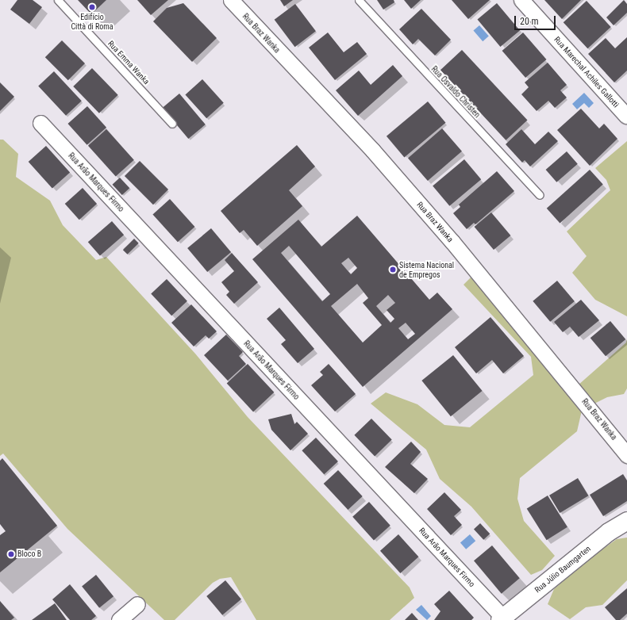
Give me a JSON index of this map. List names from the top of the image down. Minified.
{"streets":{"street":["Rua Braz Wanka","Rua Marechal Achiles Gallotti","Rua Arão Marques Firmo","Rua Júlio Baumgarten"],"lane":["Rua Emma Wanka","Rua Osvaldo Christen"]},"crossings":[["Rua Arão Marques Firmo","Rua Júlio Baumgarten"]],"places":["Edifício Città di Roma","Sistema Nacional de Empregos","Bloco B"],"scale_bar":"20 m"}
